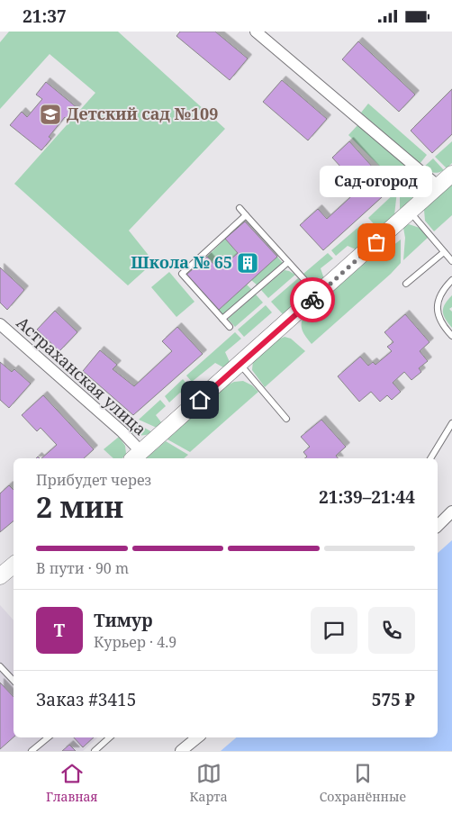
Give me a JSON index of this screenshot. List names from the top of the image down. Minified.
{"streets":{"street":["Астраханская улица"]},"places":{"school or university":["Детский сад №109"],"other":["Сад-огород"],"building":["Школа № 65"]},"page":{"status":"21:37","bubble":"Сад-огород","heading":["2 мин","Прибудет через","21:39–21:44"],"panel":["Тимур","Курьер · 4.9","Заказ #3415","575 ₽"],"bar":"В пути · 90 m","round":"Т","tabs":["Главная","Карта","Сохранённые"]}}
